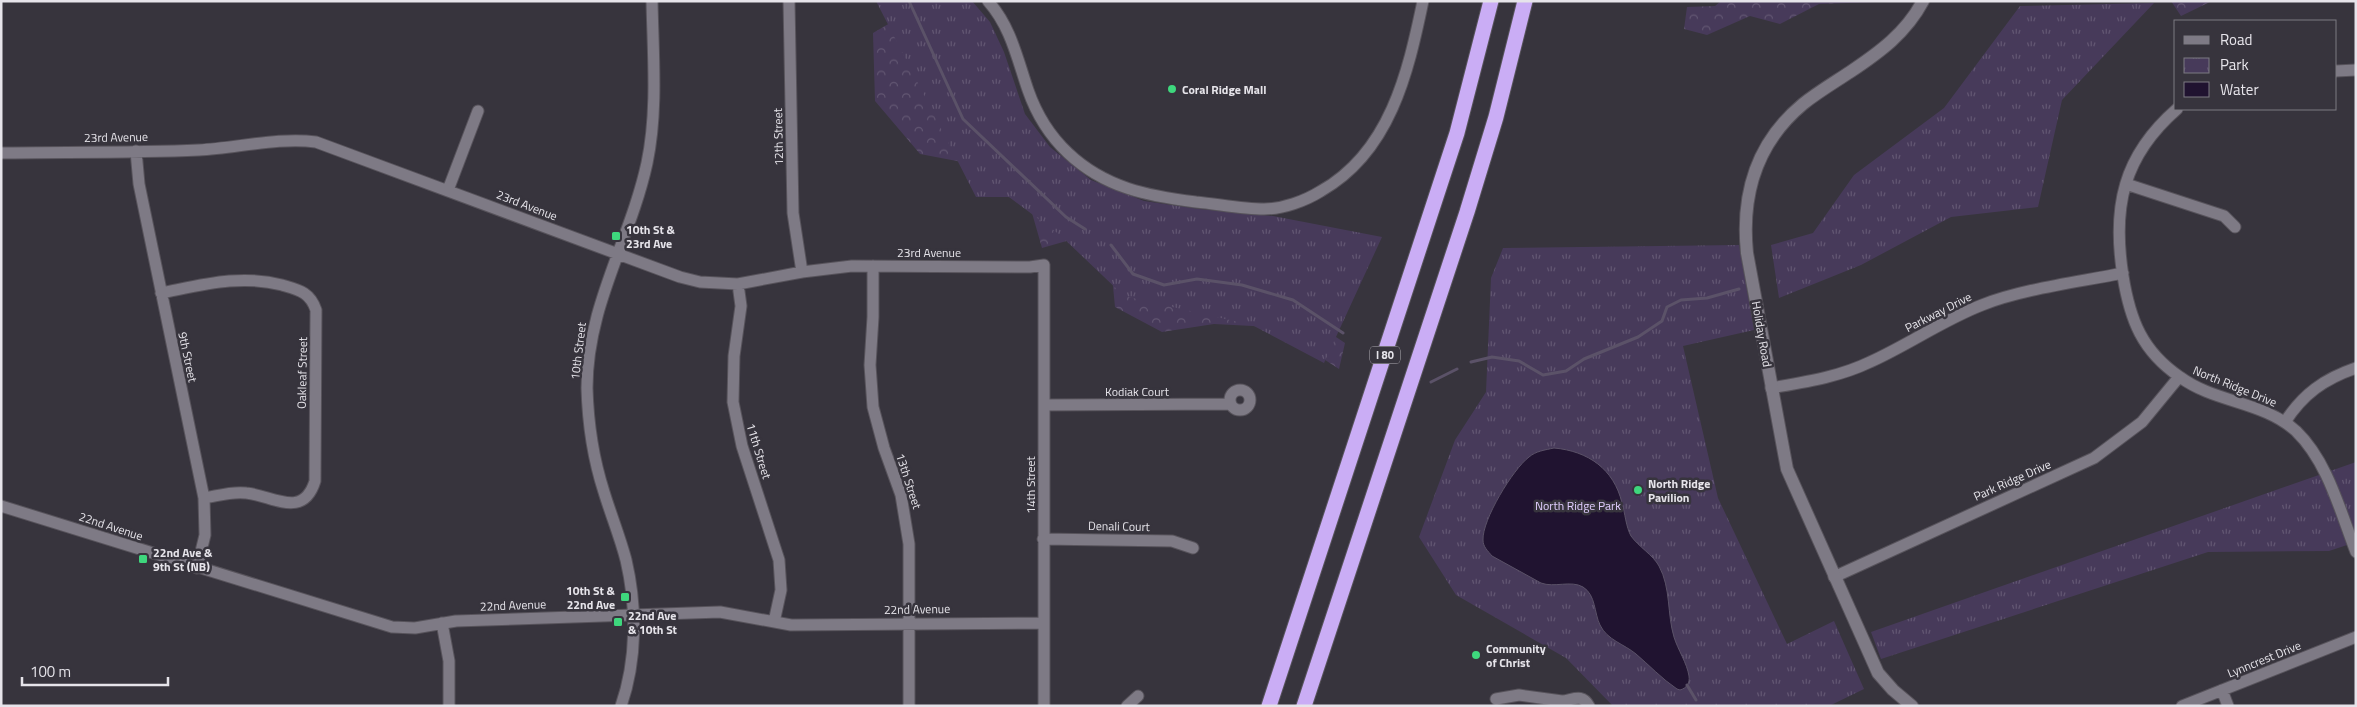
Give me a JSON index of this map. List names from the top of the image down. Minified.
{"streets":{"highway":["I 80"],"street":["23rd Avenue","12th Street","Parkway Drive","Holiday Road","10th Street","9th Street","Oakleaf Street","North Ridge Drive","Kodiak Court","11th Street","Park Ridge Drive","13th Street","14th Street","22nd Avenue","Denali Court","Lynncrest Drive"]},"crossings":[["23rd Avenue","12th Street"],["23rd Avenue","10th Street"],["23rd Avenue","9th Street"],["23rd Avenue","11th Street"],["23rd Avenue","13th Street"],["23rd Avenue","14th Street"],["Parkway Drive","Holiday Road"],["Parkway Drive","North Ridge Drive"],["Holiday Road","Park Ridge Drive"],["10th Street","22nd Avenue"],["9th Street","Oakleaf Street"],["9th Street","22nd Avenue"],["North Ridge Drive","Park Ridge Drive"],["Kodiak Court","14th Street"],["11th Street","22nd Avenue"],["13th Street","22nd Avenue"],["14th Street","22nd Avenue"],["14th Street","Denali Court"]],"parks":["North Ridge Park"],"places":{"other":["Coral Ridge Mall","North Ridge Pavilion","Community of Christ"],"transit":["10th St & 23rd Ave","22nd Ave & 9th St (NB)","10th St & 22nd Ave","22nd Ave & 10th St"]},"legend":["Road","Park","Water"],"scale_bar":"100 m"}
